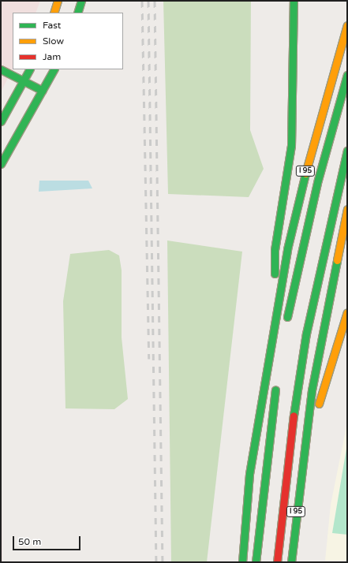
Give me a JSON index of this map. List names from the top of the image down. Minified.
{"streets":{"main road":["I 95"]},"legend":["Fast","Slow","Jam"],"scale_bar":"50 m"}
